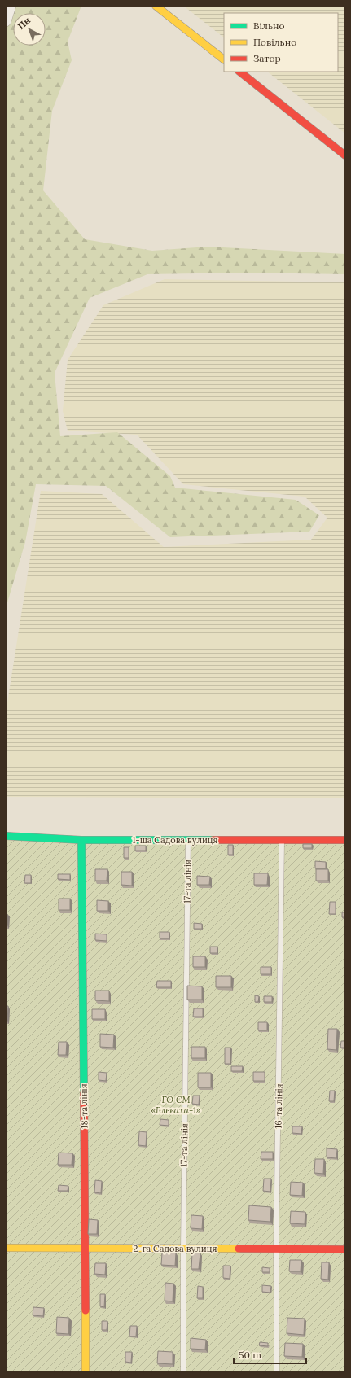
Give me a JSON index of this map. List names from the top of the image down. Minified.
{"streets":{"street":["1-ша Садова вулиця","18-та лінія","2-га Садова вулиця"],"lane":["17-та лінія","16-та лінія"]},"crossings":[["1-ша Садова вулиця","17-та лінія"],["1-ша Садова вулиця","18-та лінія"],["1-ша Садова вулиця","16-та лінія"],["17-та лінія","2-га Садова вулиця"],["18-та лінія","2-га Садова вулиця"],["16-та лінія","2-га Садова вулиця"]],"parks":["ГО СМ «Глеваха-1»"],"legend":["Вільно","Повільно","Затор"],"scale_bar":"50 m","north":"top left"}
